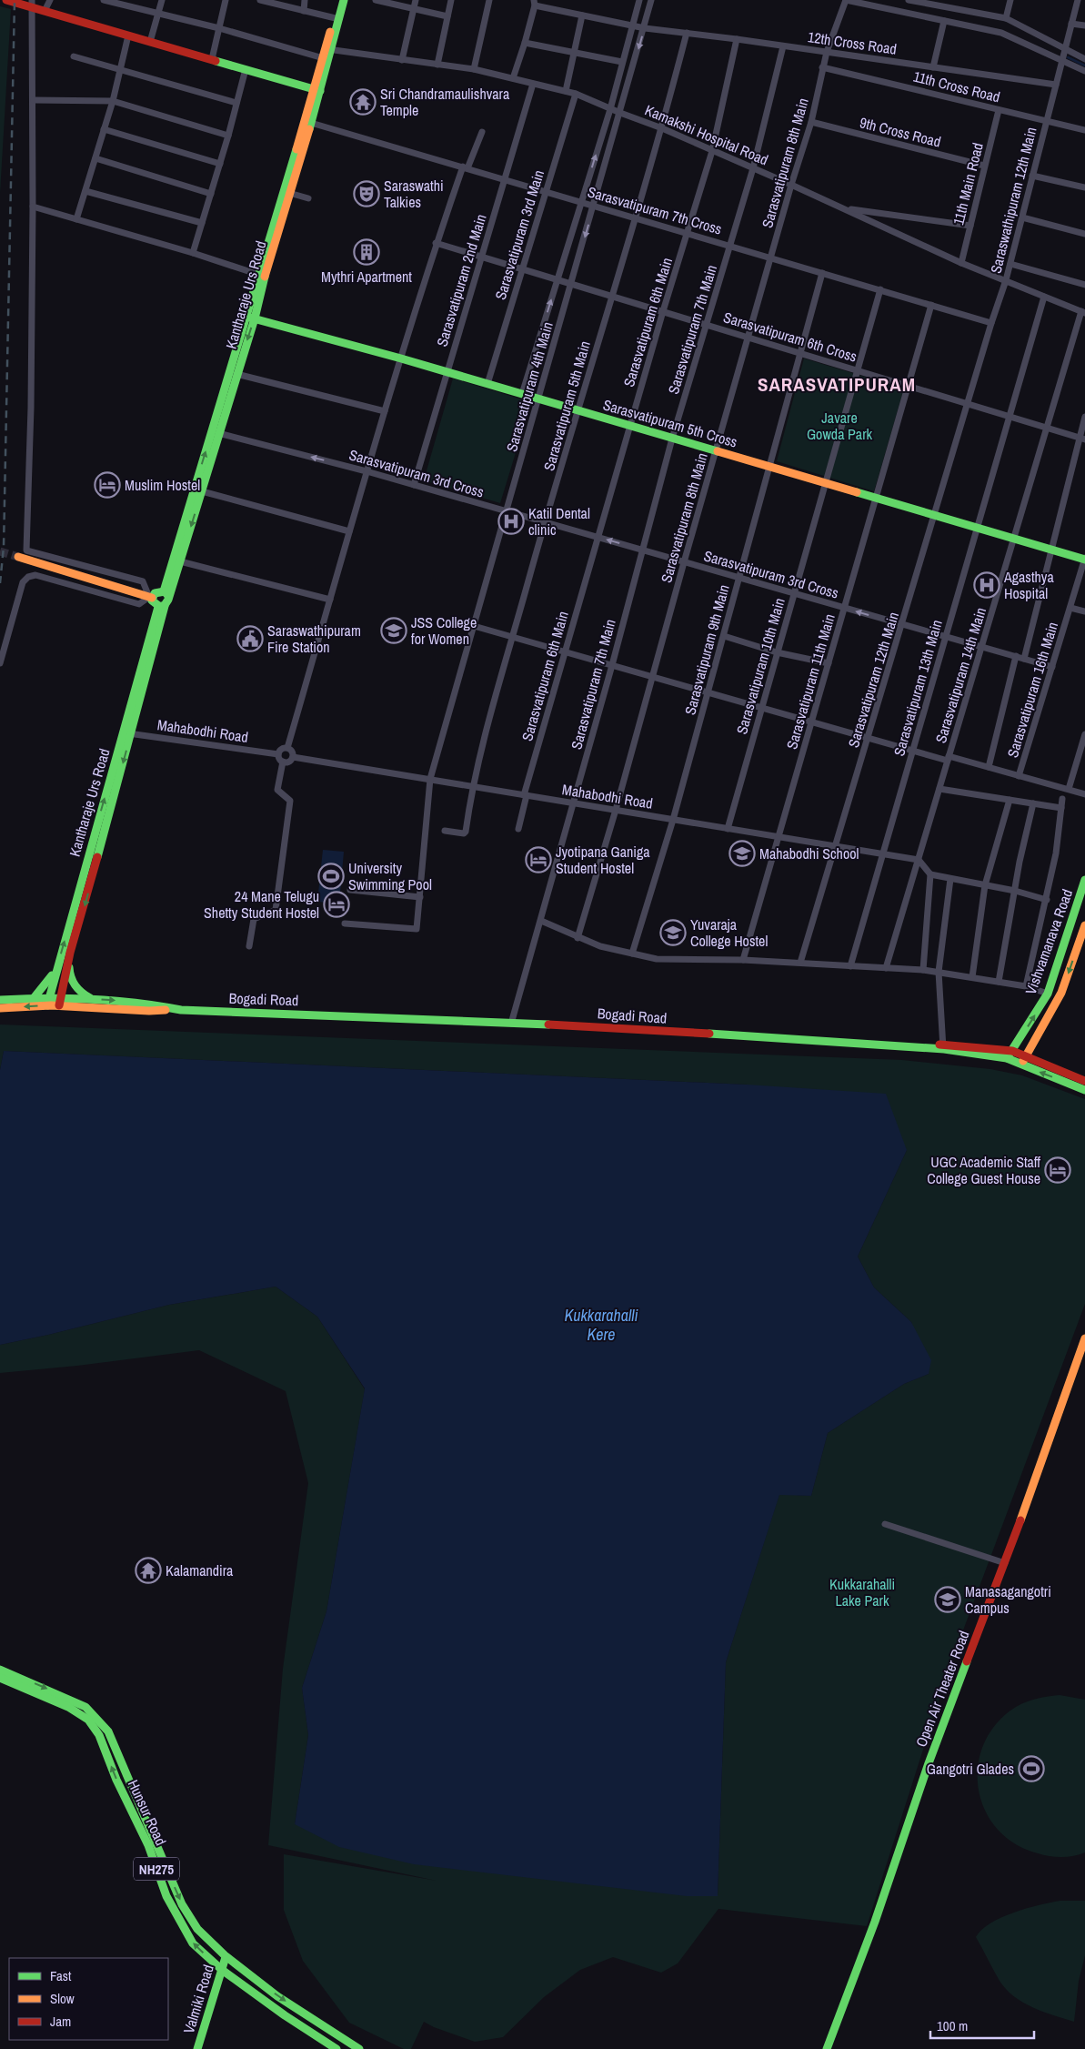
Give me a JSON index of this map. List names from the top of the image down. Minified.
{"streets":{"street":["12th Cross Road","11th Cross Road","9th Cross Road","Kamakshi Hospital Road","Sarasvatipuram 8th Main","11th Main Road","Saraswathipuram 12th Main","Sarasvatipuram 7th Cross","Sarasvatipuram 3rd Main","Sarasvatipuram 2nd Main","Kantharaje Urs Road","Sarasvatipuram 6th Main","Sarasvatipuram 7th Main","Sarasvatipuram 6th Cross","Sarasvatipuram 4th Main","Sarasvatipuram 5th Main","Sarasvatipuram 5th Cross","Sarasvatipuram 3rd Cross","Sarasvatipuram 9th Main","Sarasvatipuram 10th Main","Sarasvatipuram 14th Main","Sarasvatipuram 12th Main","Sarasvatipuram 11th Main","Sarasvatipuram 13th Main","Sarasvatipuram 16th Main","Mahabodhi Road","Vishvamanava Road","Bogadi Road","Open Air Theater Road","Hunsur Road","NH275","Valmiki Road"]},"crossings":[["12th Cross Road","Sarasvatipuram 8th Main"],["12th Cross Road","Saraswathipuram 12th Main"],["12th Cross Road","Sarasvatipuram 6th Main"],["12th Cross Road","Sarasvatipuram 7th Main"],["12th Cross Road","Sarasvatipuram 4th Main"],["12th Cross Road","Sarasvatipuram 5th Main"],["11th Cross Road","Sarasvatipuram 8th Main"],["11th Cross Road","11th Main Road"],["11th Cross Road","Saraswathipuram 12th Main"],["9th Cross Road","Sarasvatipuram 8th Main"],["9th Cross Road","11th Main Road"],["Kamakshi Hospital Road","Sarasvatipuram 8th Main"],["Kamakshi Hospital Road","11th Main Road"],["Kamakshi Hospital Road","Saraswathipuram 12th Main"],["Kamakshi Hospital Road","Sarasvatipuram 3rd Main"],["Kamakshi Hospital Road","Sarasvatipuram 2nd Main"],["Kamakshi Hospital Road","Kantharaje Urs Road"],["Kamakshi Hospital Road","Sarasvatipuram 6th Main"],["Kamakshi Hospital Road","Sarasvatipuram 7th Main"],["Kamakshi Hospital Road","Sarasvatipuram 4th Main"],["Kamakshi Hospital Road","Sarasvatipuram 5th Main"],["Kamakshi Hospital Road","Sarasvatipuram 14th Main"],["Kamakshi Hospital Road","Sarasvatipuram 13th Main"],["Sarasvatipuram 8th Main","Sarasvatipuram 7th Cross"],["Sarasvatipuram 8th Main","Sarasvatipuram 6th Cross"],["Sarasvatipuram 8th Main","Sarasvatipuram 5th Cross"],["Sarasvatipuram 8th Main","Sarasvatipuram 3rd Cross"],["Sarasvatipuram 8th Main","Mahabodhi Road"],["Saraswathipuram 12th Main","Sarasvatipuram 7th Cross"],["Saraswathipuram 12th Main","Sarasvatipuram 6th Cross"],["Saraswathipuram 12th Main","Sarasvatipuram 12th Main"],["Sarasvatipuram 7th Cross","Sarasvatipuram 3rd Main"],["Sarasvatipuram 7th Cross","Sarasvatipuram 2nd Main"],["Sarasvatipuram 7th Cross","Kantharaje Urs Road"],["Sarasvatipuram 7th Cross","Sarasvatipuram 6th Main"],["Sarasvatipuram 7th Cross","Sarasvatipuram 7th Main"],["Sarasvatipuram 7th Cross","Sarasvatipuram 4th Main"],["Sarasvatipuram 7th Cross","Sarasvatipuram 5th Main"],["Sarasvatipuram 7th Cross","Sarasvatipuram 9th Main"],["Sarasvatipuram 7th Cross","Sarasvatipuram 10th Main"],["Sarasvatipuram 7th Cross","Sarasvatipuram 11th Main"],["Sarasvatipuram 3rd Main","Sarasvatipuram 6th Cross"],["Sarasvatipuram 3rd Main","Sarasvatipuram 5th Cross"],["Sarasvatipuram 2nd Main","Sarasvatipuram 6th Cross"],["Sarasvatipuram 2nd Main","Sarasvatipuram 5th Cross"],["Sarasvatipuram 2nd Main","Sarasvatipuram 3rd Cross"],["Kantharaje Urs Road","Sarasvatipuram 5th Cross"],["Kantharaje Urs Road","Sarasvatipuram 3rd Cross"],["Kantharaje Urs Road","Mahabodhi Road"],["Kantharaje Urs Road","Bogadi Road"],["Sarasvatipuram 6th Main","Sarasvatipuram 6th Cross"],["Sarasvatipuram 6th Main","Sarasvatipuram 5th Cross"],["Sarasvatipuram 6th Main","Sarasvatipuram 3rd Cross"],["Sarasvatipuram 6th Main","Mahabodhi Road"],["Sarasvatipuram 7th Main","Sarasvatipuram 6th Cross"],["Sarasvatipuram 7th Main","Sarasvatipuram 5th Cross"],["Sarasvatipuram 7th Main","Sarasvatipuram 3rd Cross"],["Sarasvatipuram 7th Main","Mahabodhi Road"],["Sarasvatipuram 7th Main","Bogadi Road"],["Sarasvatipuram 6th Cross","Sarasvatipuram 4th Main"],["Sarasvatipuram 6th Cross","Sarasvatipuram 5th Main"],["Sarasvatipuram 6th Cross","Sarasvatipuram 9th Main"],["Sarasvatipuram 6th Cross","Sarasvatipuram 10th Main"],["Sarasvatipuram 6th Cross","Sarasvatipuram 14th Main"],["Sarasvatipuram 6th Cross","Sarasvatipuram 12th Main"],["Sarasvatipuram 6th Cross","Sarasvatipuram 11th Main"],["Sarasvatipuram 6th Cross","Sarasvatipuram 13th Main"],["Sarasvatipuram 4th Main","Sarasvatipuram 5th Cross"],["Sarasvatipuram 4th Main","Sarasvatipuram 3rd Cross"],["Sarasvatipuram 4th Main","Mahabodhi Road"],["Sarasvatipuram 5th Main","Sarasvatipuram 5th Cross"],["Sarasvatipuram 5th Main","Sarasvatipuram 3rd Cross"],["Sarasvatipuram 5th Main","Mahabodhi Road"],["Sarasvatipuram 5th Cross","Sarasvatipuram 9th Main"],["Sarasvatipuram 5th Cross","Sarasvatipuram 10th Main"],["Sarasvatipuram 5th Cross","Sarasvatipuram 14th Main"],["Sarasvatipuram 5th Cross","Sarasvatipuram 12th Main"],["Sarasvatipuram 5th Cross","Sarasvatipuram 11th Main"],["Sarasvatipuram 5th Cross","Sarasvatipuram 13th Main"],["Sarasvatipuram 5th Cross","Sarasvatipuram 16th Main"],["Sarasvatipuram 3rd Cross","Sarasvatipuram 9th Main"],["Sarasvatipuram 3rd Cross","Sarasvatipuram 10th Main"],["Sarasvatipuram 3rd Cross","Sarasvatipuram 14th Main"],["Sarasvatipuram 3rd Cross","Sarasvatipuram 12th Main"],["Sarasvatipuram 3rd Cross","Sarasvatipuram 11th Main"],["Sarasvatipuram 3rd Cross","Sarasvatipuram 13th Main"],["Sarasvatipuram 3rd Cross","Sarasvatipuram 16th Main"],["Sarasvatipuram 9th Main","Mahabodhi Road"],["Sarasvatipuram 10th Main","Mahabodhi Road"],["Sarasvatipuram 14th Main","Mahabodhi Road"],["Sarasvatipuram 12th Main","Mahabodhi Road"],["Sarasvatipuram 11th Main","Mahabodhi Road"],["Sarasvatipuram 13th Main","Mahabodhi Road"],["Vishvamanava Road","Bogadi Road"],["Hunsur Road","Valmiki Road"]],"districts":["SARASVATIPURAM"],"water":["Kukkarahalli Kere"],"parks":["Javare Gowda Park","Kukkarahalli Lake Park"],"places":{"temple":["Sri Chandramaulishvara Temple","Kalamandira"],"theatre":["Saraswathi Talkies"],"building":["Mythri Apartment"],"hotel":["Muslim Hostel","Jyotipana Ganiga Student Hostel","24 Mane Telugu Shetty Student Hostel","UGC Academic Staff College Guest House"],"hospital":["Katil Dental clinic","Agasthya Hospital"],"school or university":["JSS College for Women","Mahabodhi School","Yuvaraja College Hostel","Manasagangotri Campus"],"public building":["Saraswathipuram Fire Station"],"sports":["University Swimming Pool","Gangotri Glades"]},"legend":["Fast","Slow","Jam"],"scale_bar":"100 m"}
